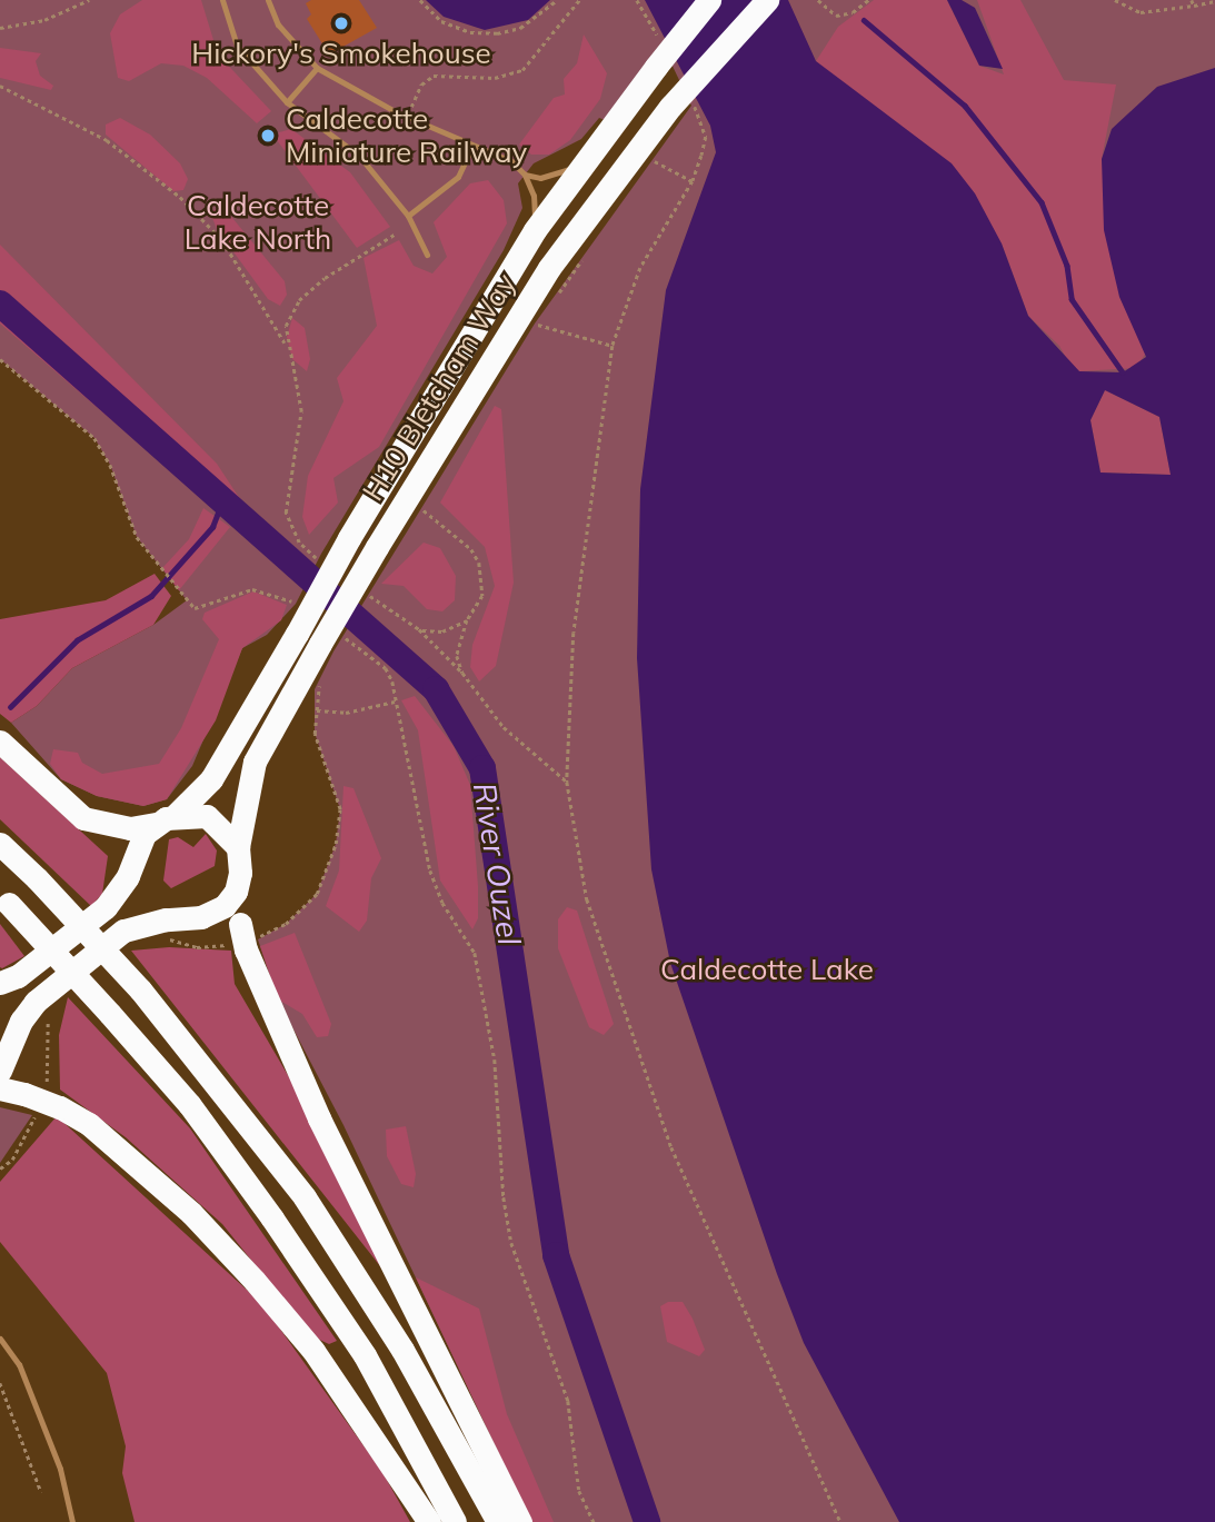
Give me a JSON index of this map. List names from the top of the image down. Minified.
{"streets":{"highway":["H10 Bletcham Way"]},"water":["River Ouzel"],"parks":["Caldecotte Lake North","Caldecotte Lake"],"places":["Hickory's Smokehouse","Caldecotte Miniature Railway"]}
